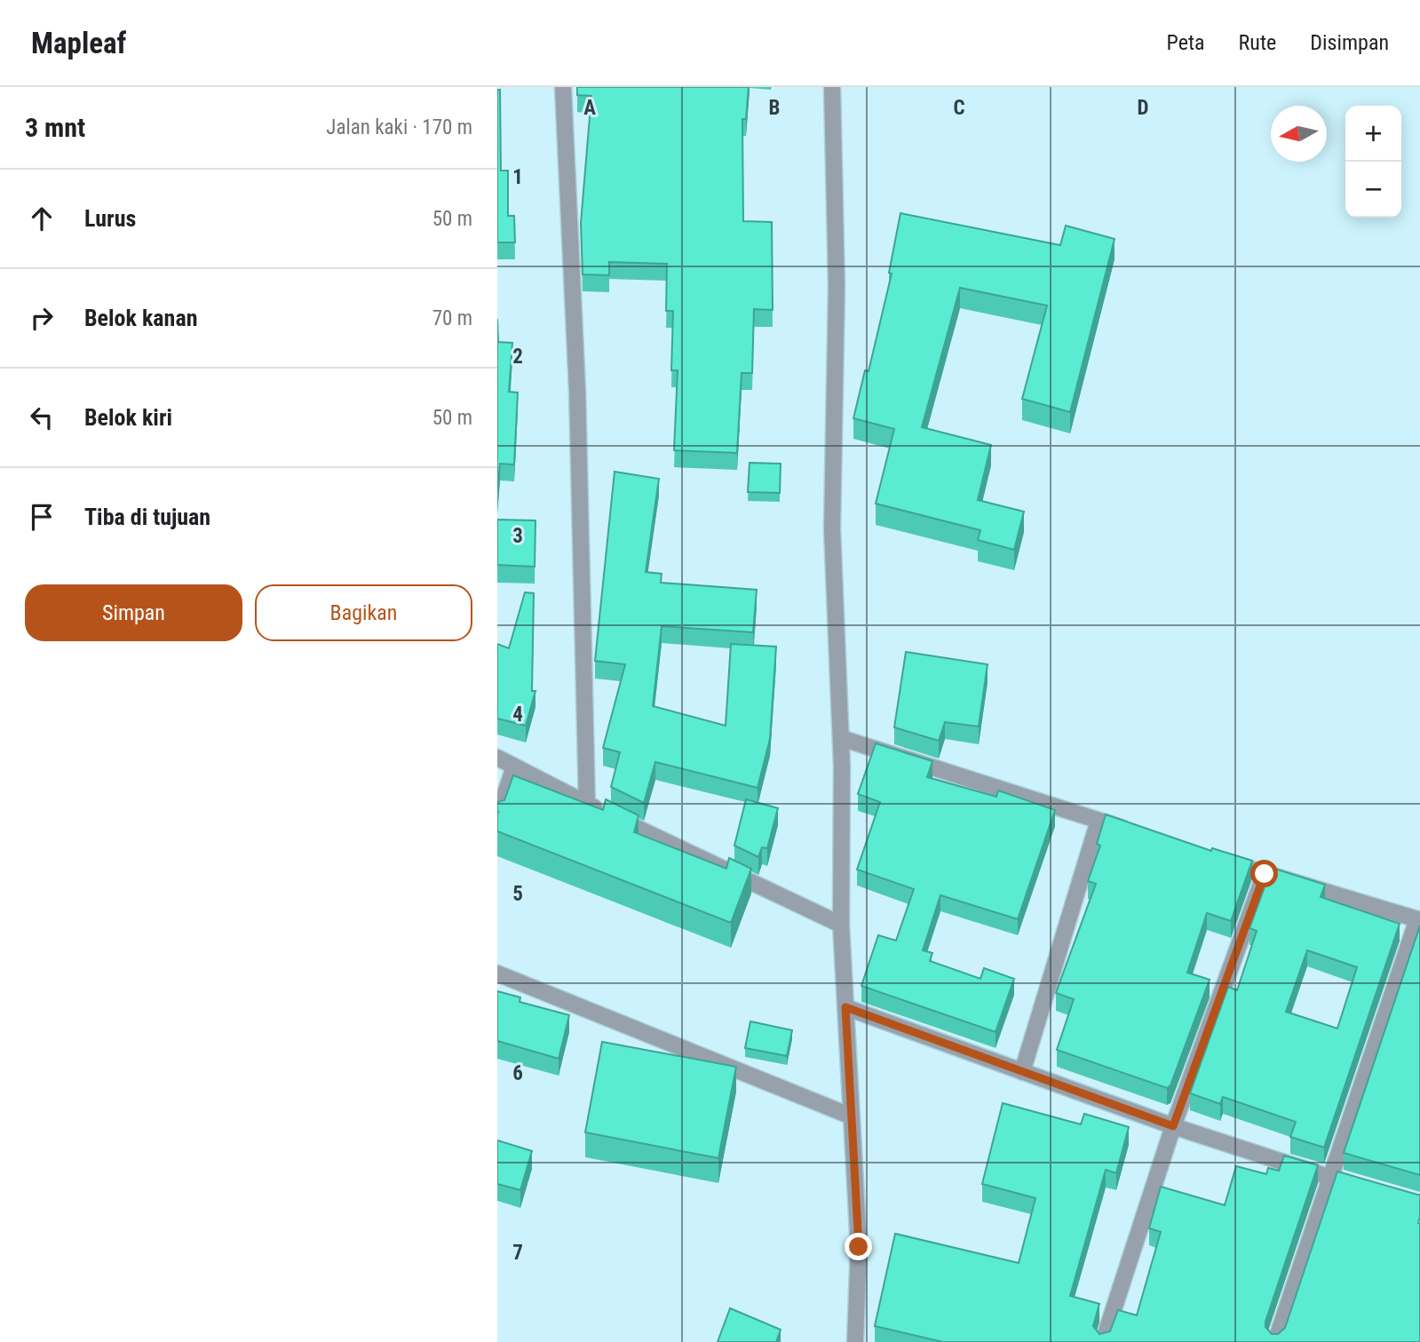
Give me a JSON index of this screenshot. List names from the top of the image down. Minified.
{"north":"left","page":{"header":"Mapleaf","nav":["Peta","Rute","Disimpan"],"heading":["3 mnt","Jalan kaki · 170 m"],"map_buttons":["+","−"],"list":[["Lurus","50 m"],["Belok kanan","70 m"],["Belok kiri","50 m"],"Tiba di tujuan"],"buttons":["Simpan","Bagikan"]},"grid":{"columns":["A","B","C","D"],"rows":["1","2","3","4","5","6","7"]}}
